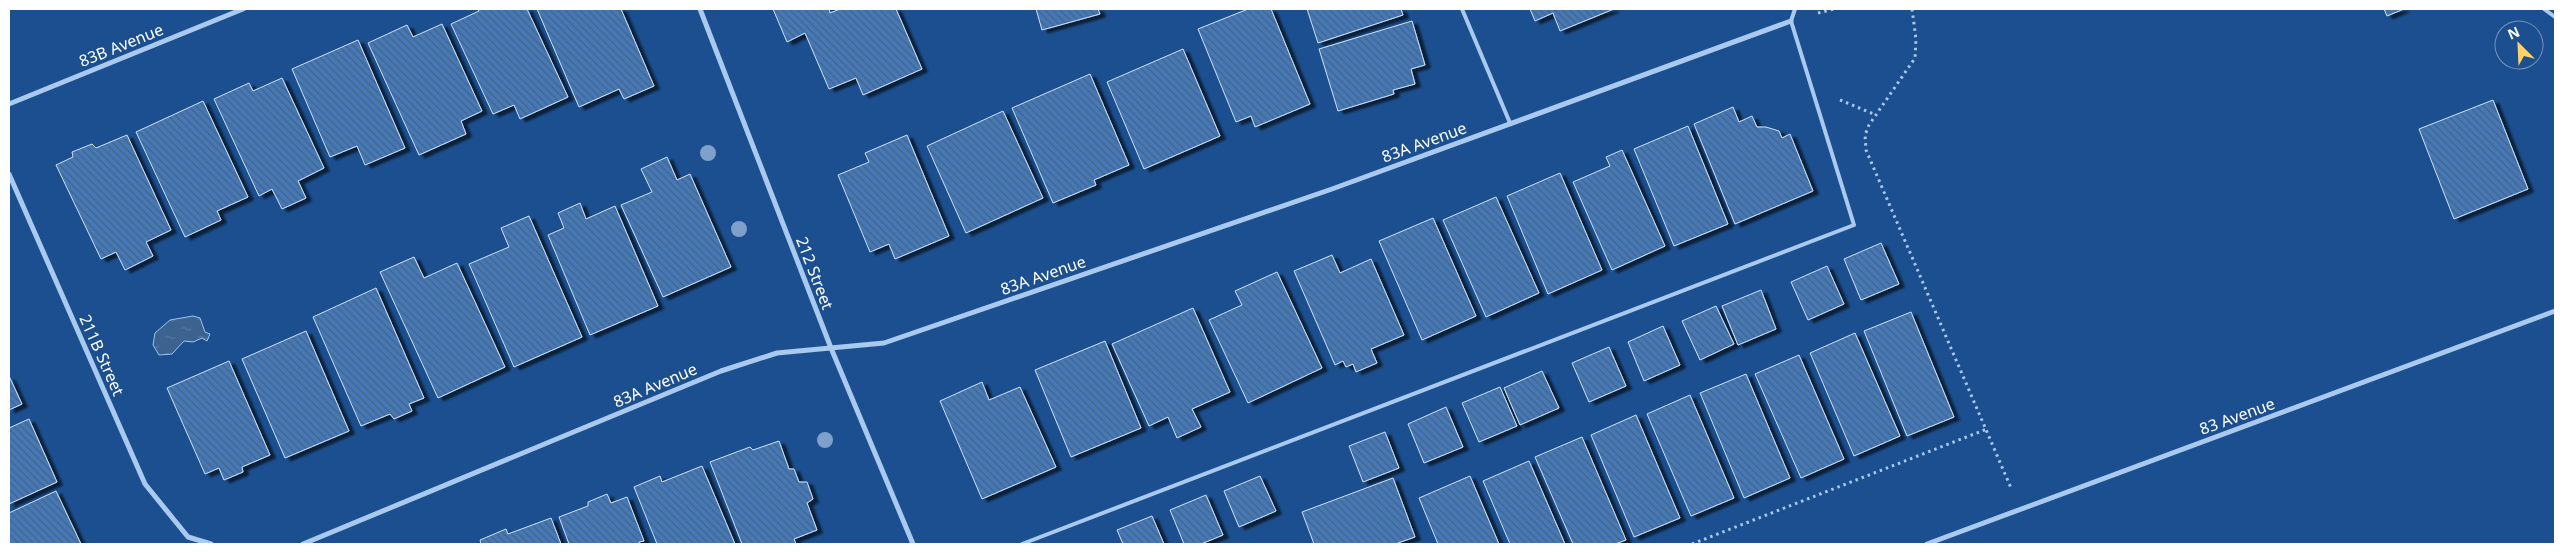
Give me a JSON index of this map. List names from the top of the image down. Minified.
{"streets":{"street":["83B Avenue","83A Avenue","212 Street","211B Street","83 Avenue"]},"crossings":[["83A Avenue","212 Street"]],"north":"top left"}
